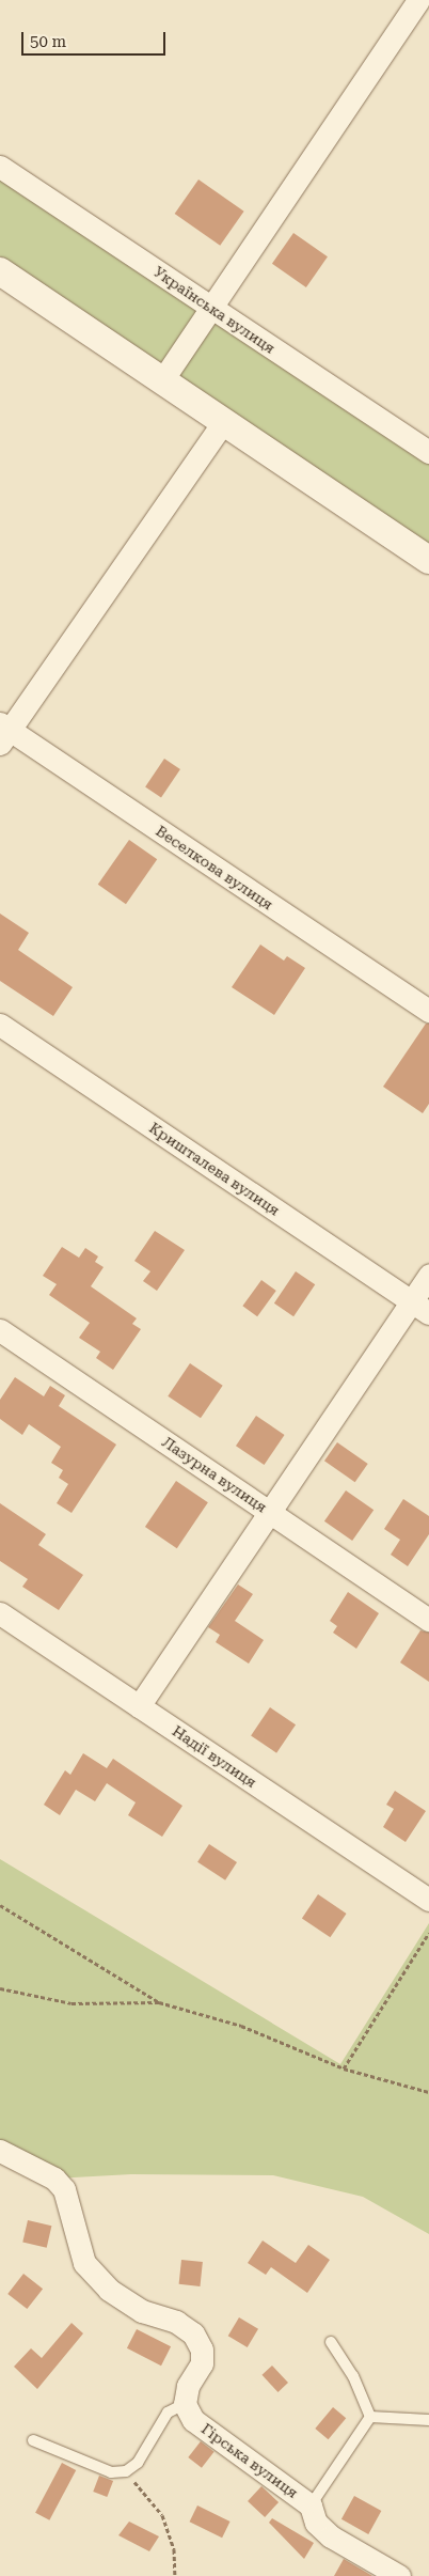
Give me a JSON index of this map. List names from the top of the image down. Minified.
{"streets":{"street":["Українська вулиця","Веселкова вулиця","Кришталева вулиця","Лазурна вулиця","Надії вулиця","Гірська вулиця"]},"scale_bar":"50 m"}
